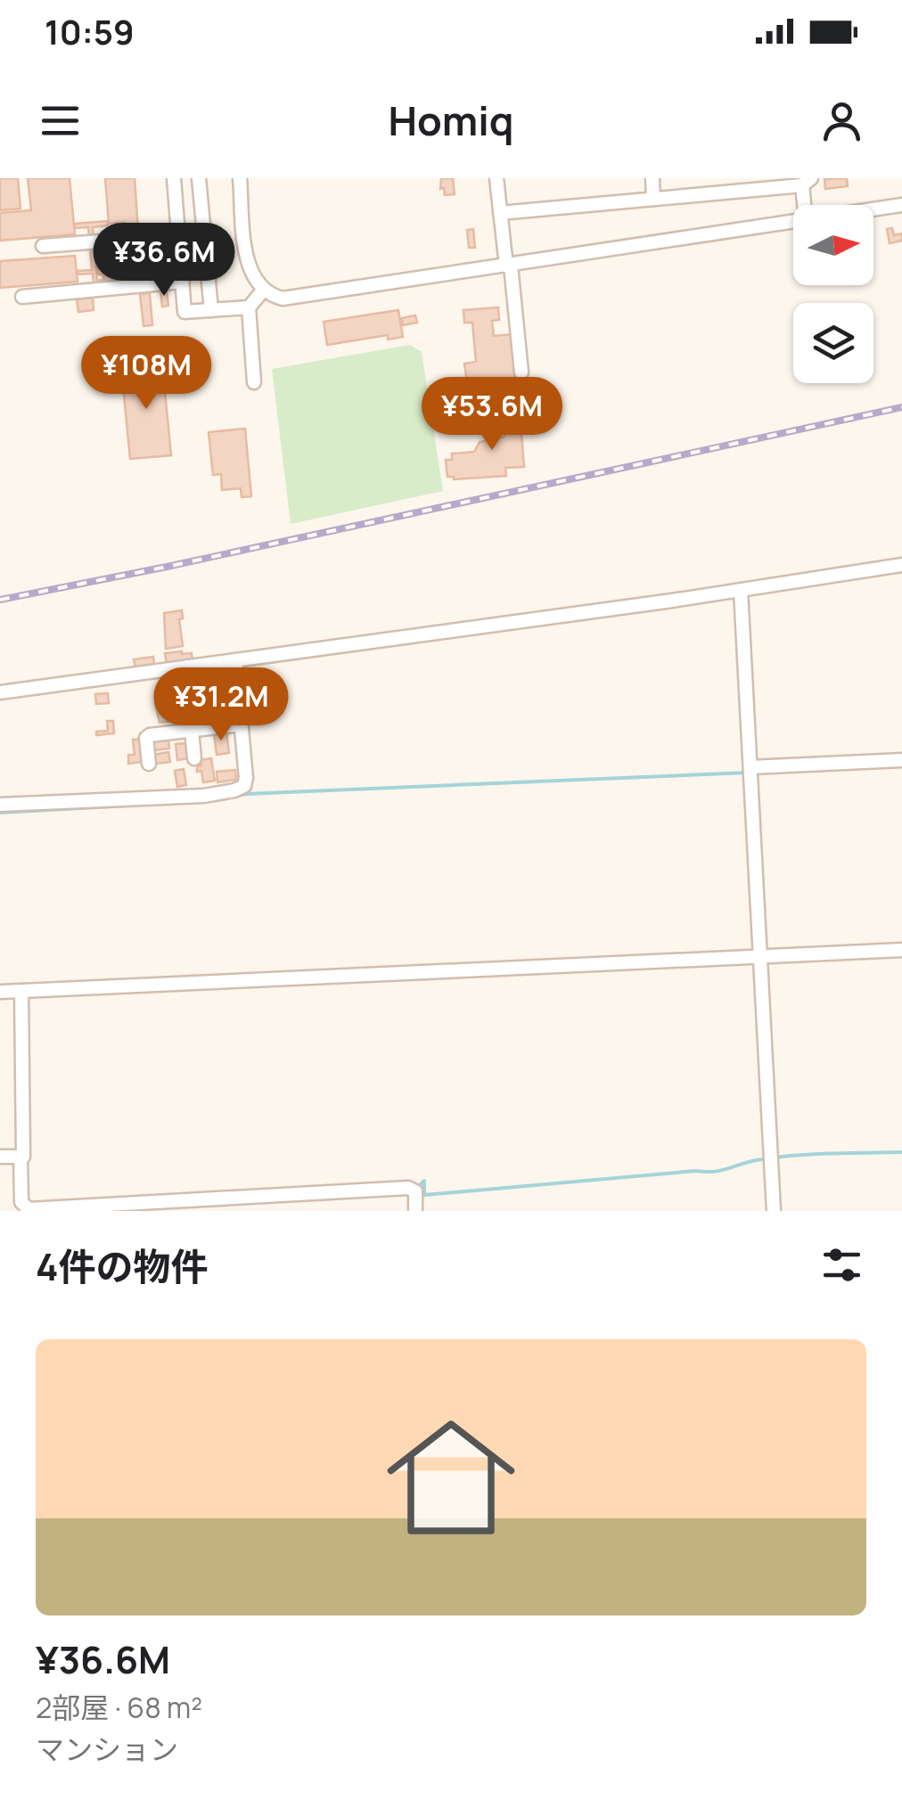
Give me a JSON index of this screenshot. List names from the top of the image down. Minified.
{"north":"right","page":{"status":"10:59","header":"Homiq","price":["¥36.6M","¥108M","¥53.6M","¥31.2M"],"heading":"4件の物件","list":[{"name":"¥36.6M","note":"2部屋 · 68 m² · マンション"}]}}
